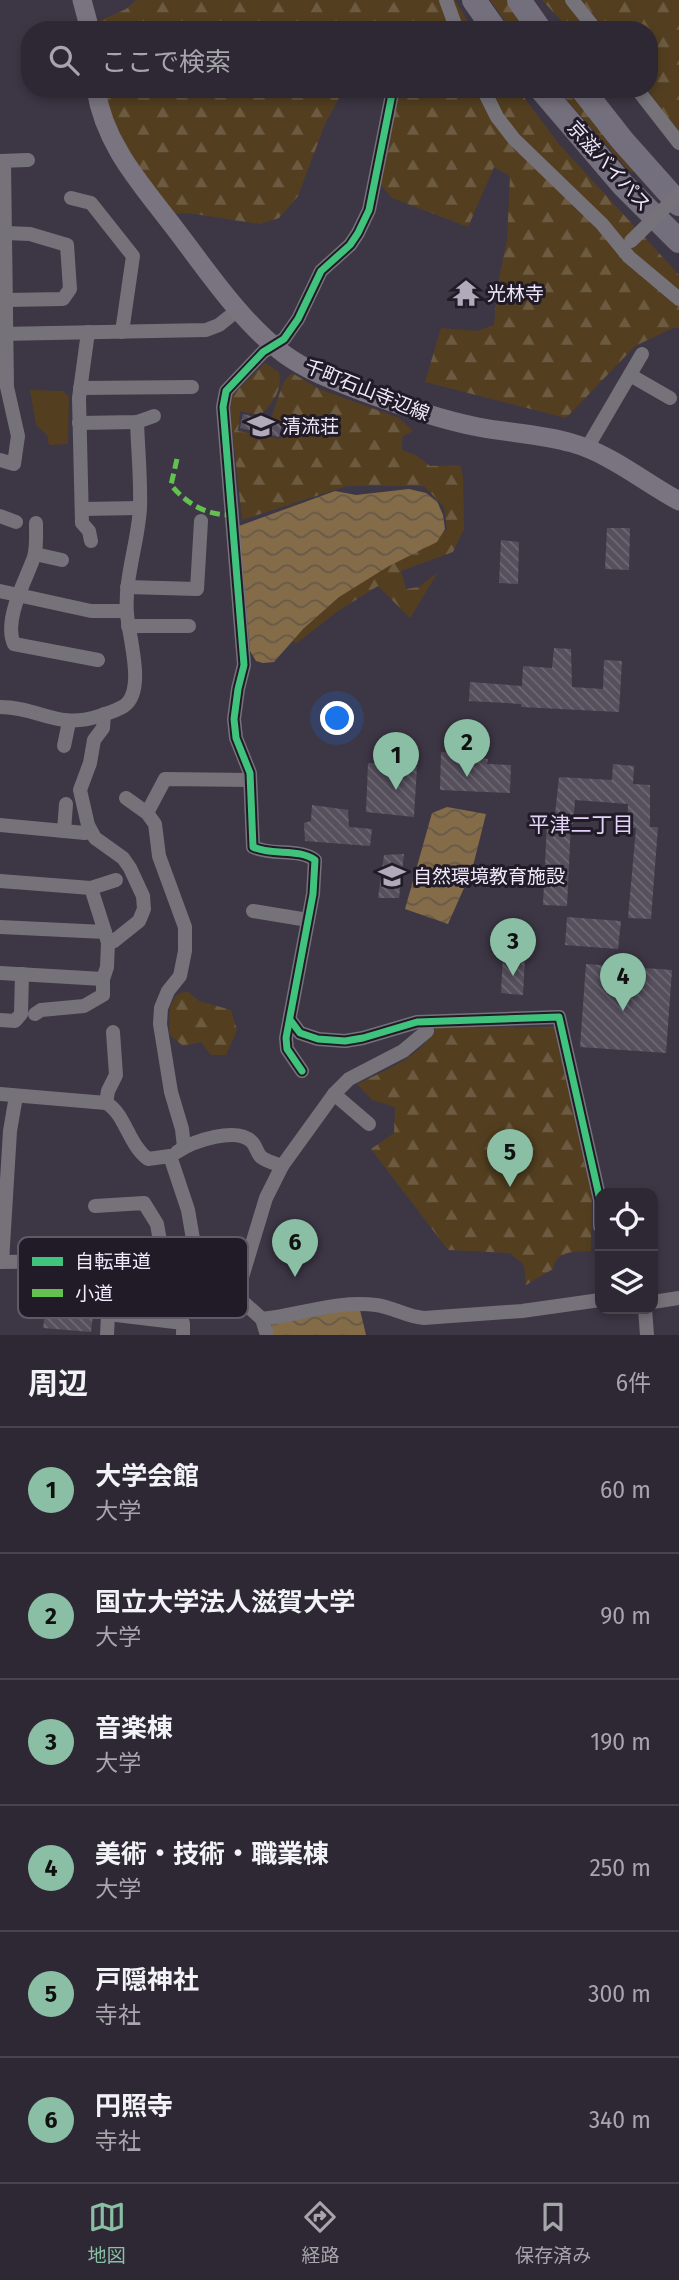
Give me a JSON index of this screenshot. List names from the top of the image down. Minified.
{"streets":{"highway":["京滋バイパス"],"main road":["千町石山寺辺線"]},"districts":["平津二丁目"],"places":{"temple":["光林寺"],"school or university":["清流荘","自然環境教育施設"]},"legend":["自転車道","小道"],"page":{"search":"ここで検索","pins":["2","1","3","4","5","6"],"heading":["周辺","6件"],"list":[{"mark":"1","name":"大学会館","note":"大学","value":"60 m"},{"mark":"2","name":"国立大学法人滋賀大学","note":"大学","value":"90 m"},{"mark":"3","name":"音楽棟","note":"大学","value":"190 m"},{"mark":"4","name":"美術・技術・職業棟","note":"大学","value":"250 m"},{"mark":"5","name":"戸隠神社","note":"寺社","value":"300 m"},{"mark":"6","name":"円照寺","note":"寺社","value":"340 m"}],"nav":["地図","経路","保存済み"]}}
